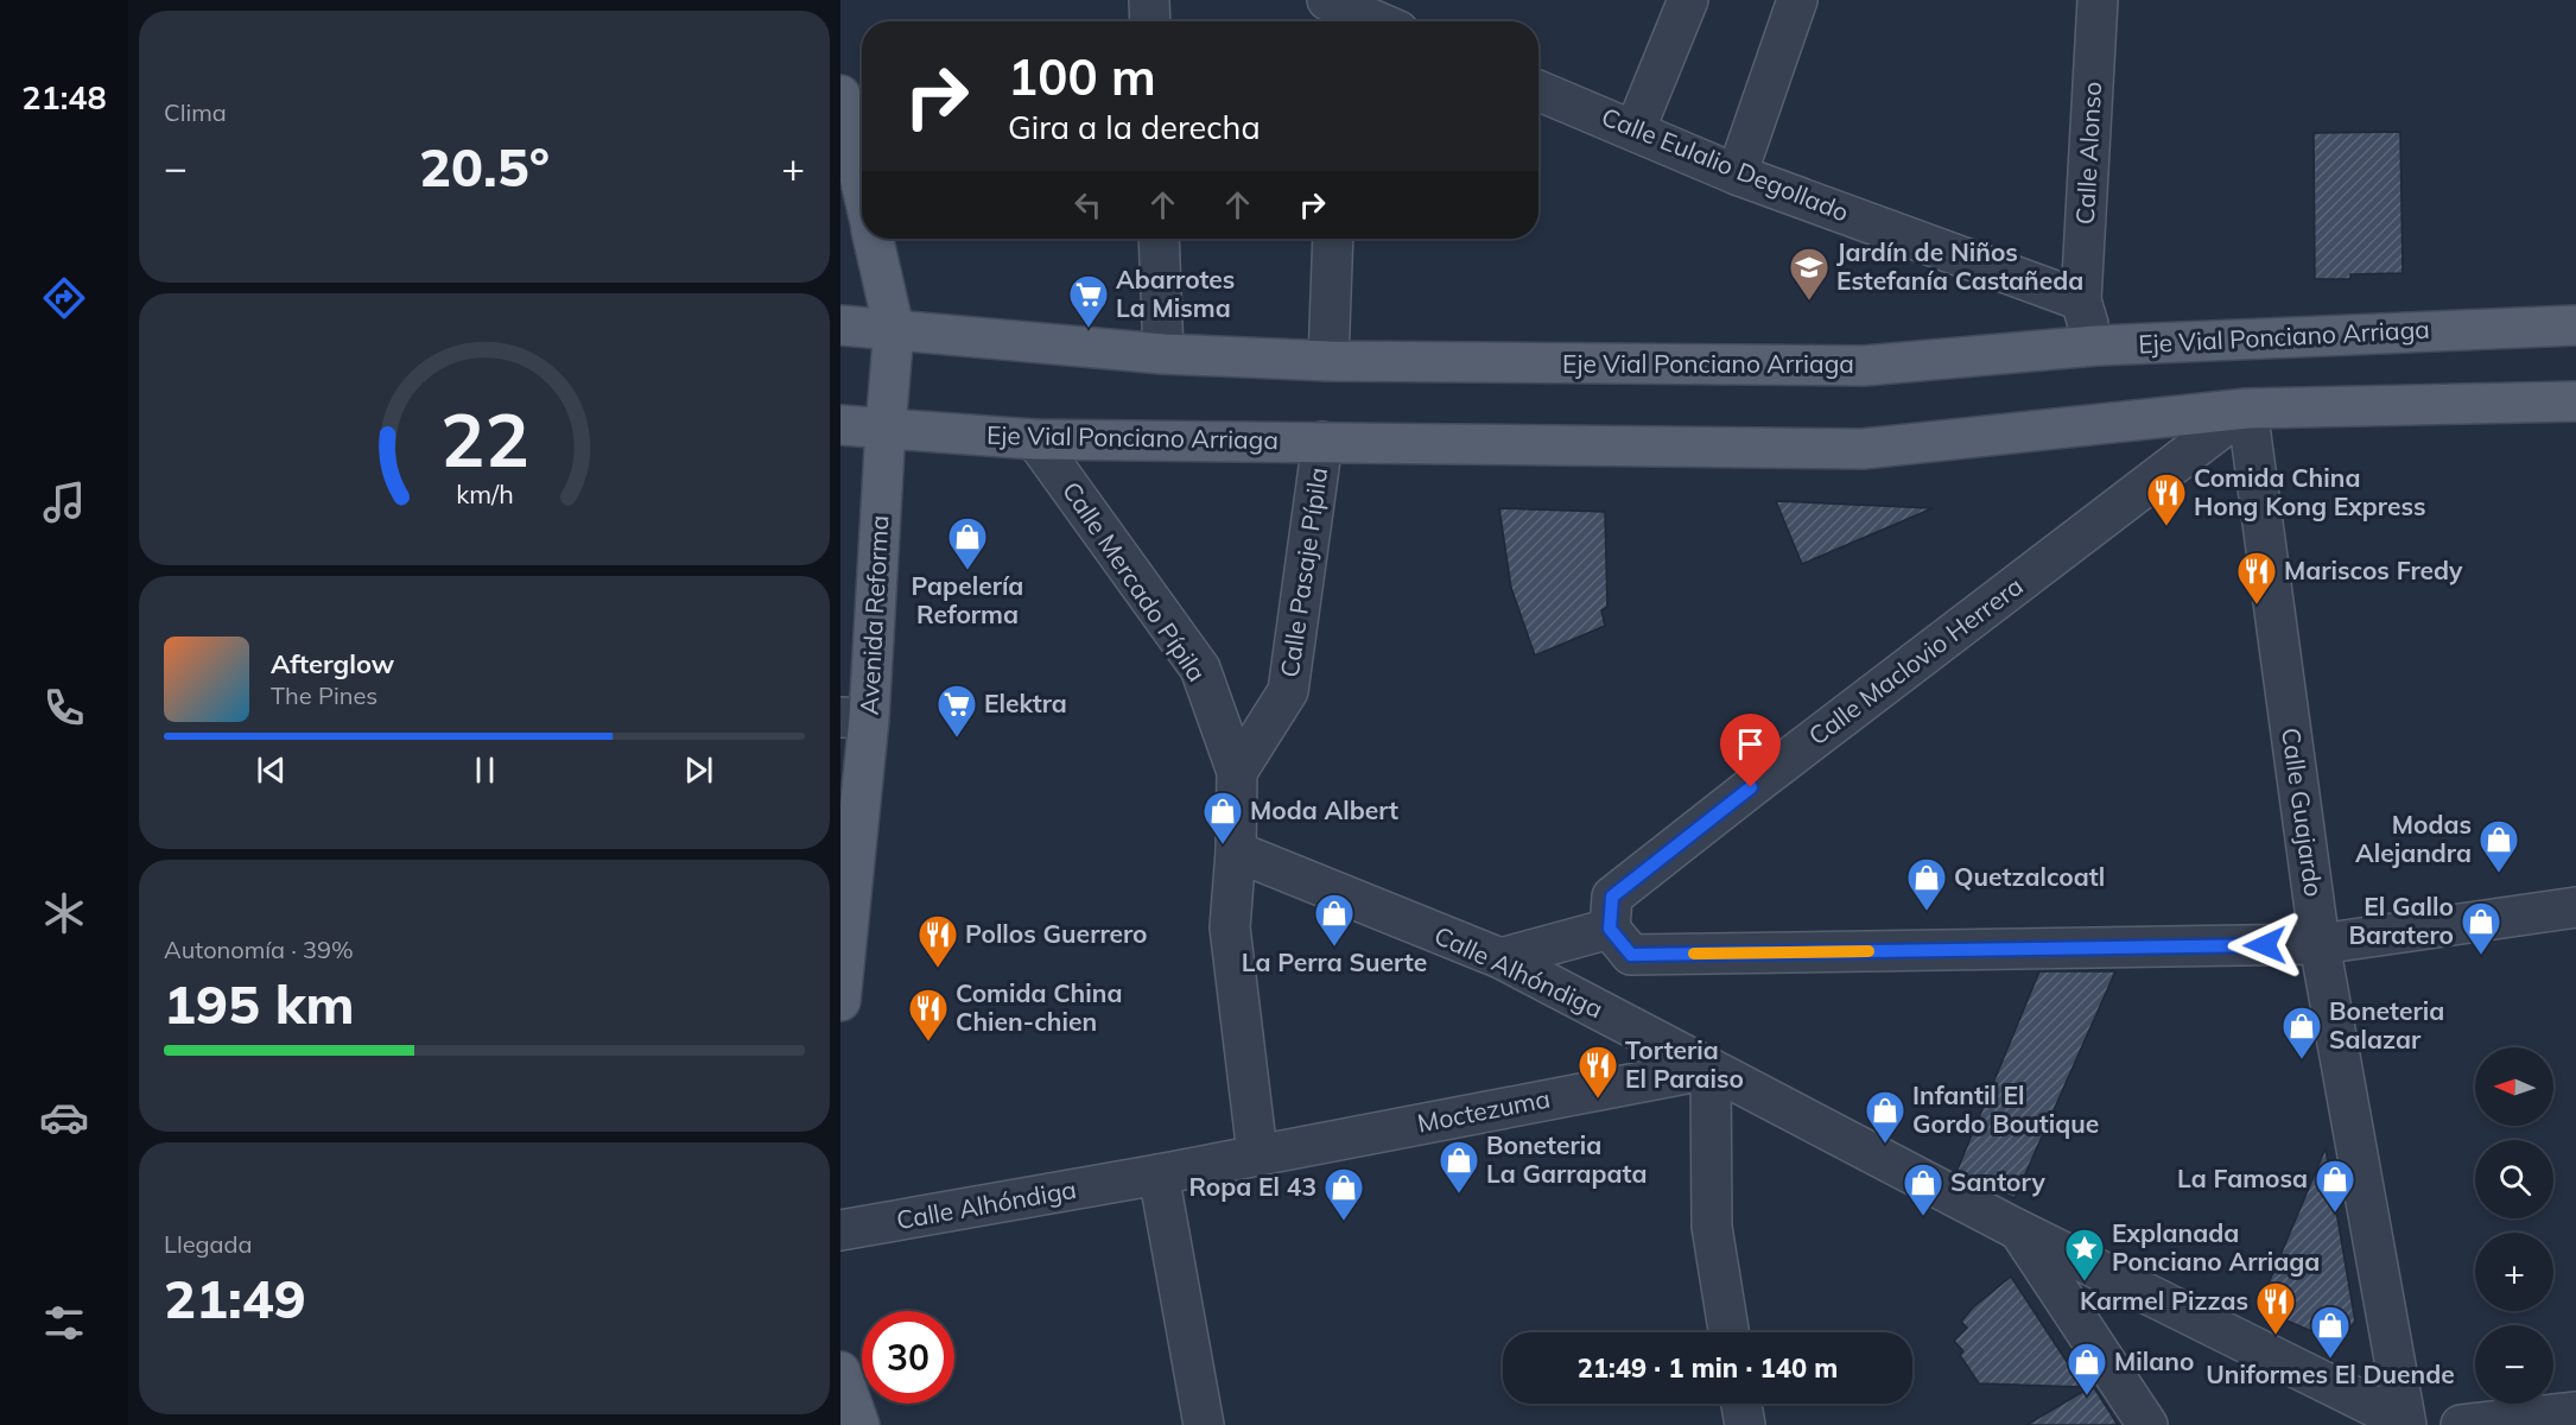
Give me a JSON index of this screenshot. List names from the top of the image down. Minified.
{"streets":{"main road":["Eje Vial Ponciano Arriaga","Avenida Reforma"],"street":["Calle Alonso","Calle Eulalio Degollado","Calle Pasaje Pípila","Calle Mercado Pípila","Calle Maclovio Herrera","Calle Guajardo","Calle Alhóndiga","Moctezuma"]},"crossings":[["Calle Alonso","Calle Eulalio Degollado"],["Calle Alonso","Eje Vial Ponciano Arriaga"],["Eje Vial Ponciano Arriaga","Calle Pasaje Pípila"],["Eje Vial Ponciano Arriaga","Calle Mercado Pípila"],["Eje Vial Ponciano Arriaga","Avenida Reforma"],["Eje Vial Ponciano Arriaga","Calle Maclovio Herrera"],["Eje Vial Ponciano Arriaga","Calle Guajardo"],["Calle Pasaje Pípila","Calle Mercado Pípila"],["Calle Mercado Pípila","Calle Alhóndiga"],["Calle Mercado Pípila","Moctezuma"],["Calle Maclovio Herrera","Calle Guajardo"],["Calle Guajardo","Calle Alhóndiga"],["Calle Alhóndiga","Moctezuma"]],"places":{"school or university":["Jardín de Niños Estefanía Castañeda"],"supermarket":["Abarrotes La Misma","Elektra"],"restaurant":["Comida China Hong Kong Express","Mariscos Fredy","Pollos Guerrero","Comida China Chien-chien","Torteria El Paraiso","Karmel Pizzas"],"shop":["Papelería Reforma","Moda Albert","Modas Alejandra","Quetzalcoatl","La Perra Suerte","El Gallo Baratero","Boneteria Salazar","Infantil El Gordo Boutique","Boneteria La Garrapata","La Famosa","Santory","Ropa El 43","Uniformes El Duende","Milano"],"place":["Explanada Ponciano Arriaga"]},"north":"left","page":{"tabs":"21:48","tile":["Clima",["Autonomía · 39%","195 km"],["Llegada","21:49"]],"turn":["100 m","Gira a la derecha"],"heat":["−","20.5°","+"],"song":["Afterglow","The Pines"],"map_buttons":["+","−"],"limit":"30","trip":"21:49 · 1 min · 140 m","gauge":["22","km/h"]}}
